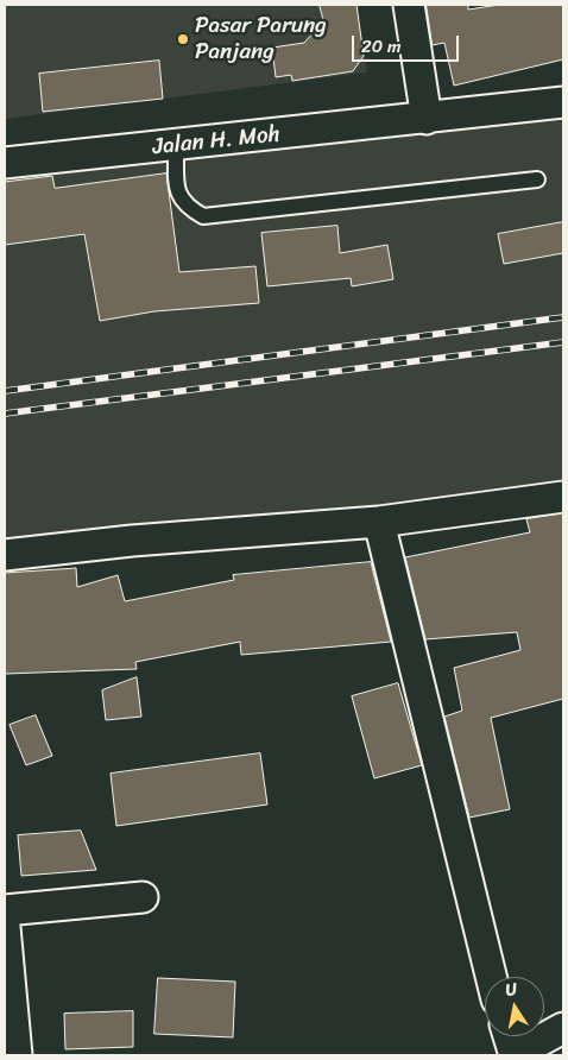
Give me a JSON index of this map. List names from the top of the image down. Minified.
{"streets":{"street":["Jalan H. Moh"]},"places":["Pasar Parung Panjang"],"scale_bar":"20 m","north":"top"}
